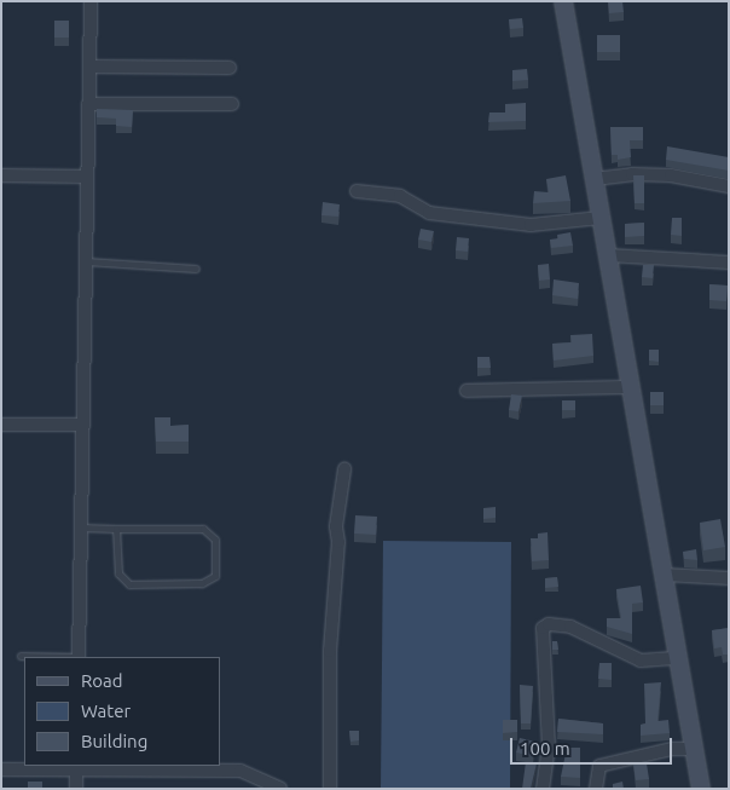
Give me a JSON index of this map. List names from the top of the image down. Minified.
{"legend":["Road","Water","Building"],"scale_bar":"100 m"}
